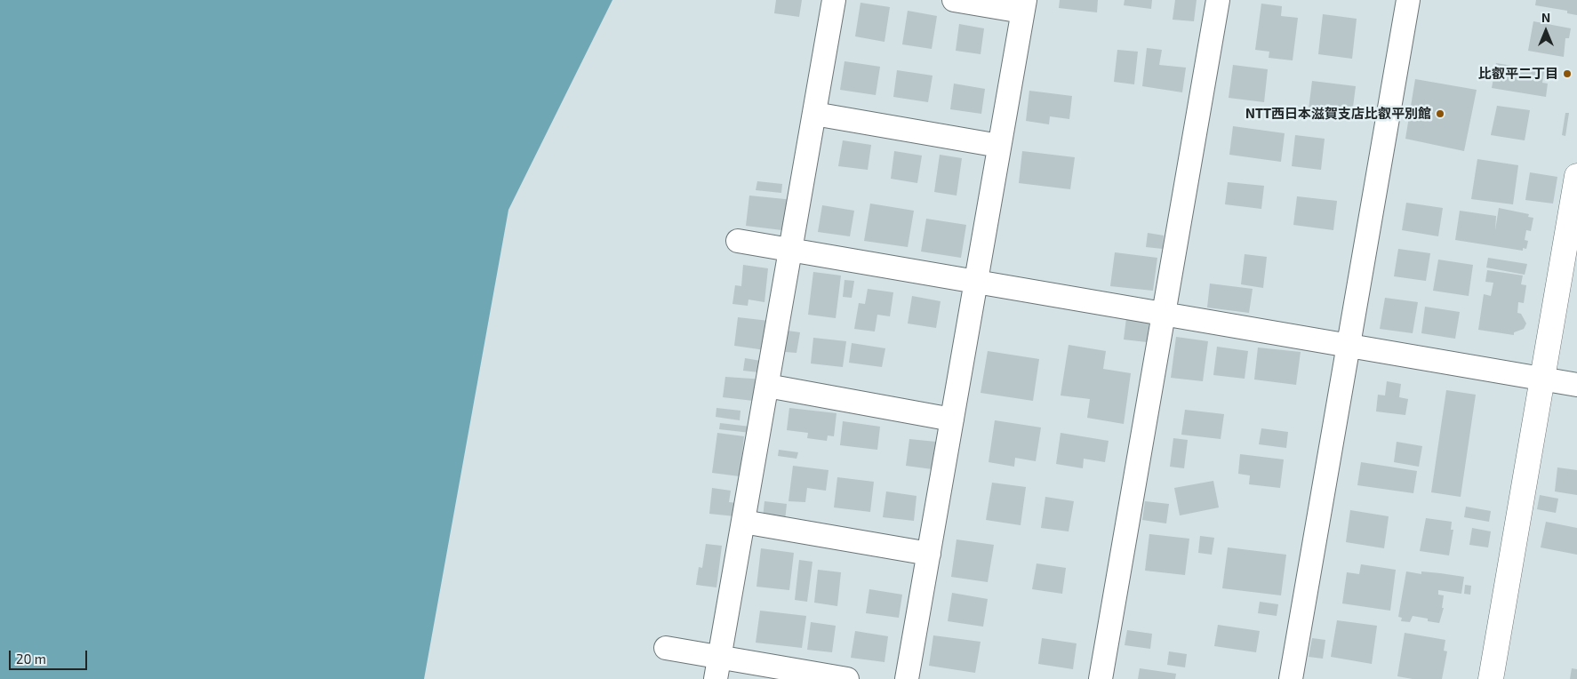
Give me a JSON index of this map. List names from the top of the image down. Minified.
{"places":["比叡平二丁目","NTT西日本滋賀支店比叡平別館"],"scale_bar":"20 m","north":"top"}
